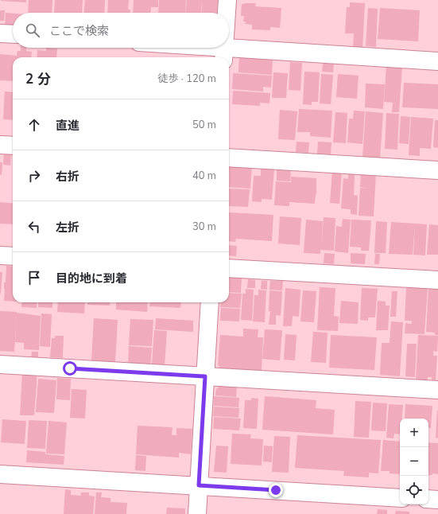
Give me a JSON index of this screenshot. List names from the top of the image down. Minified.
{"page":{"search":"ここで検索","heading":["2 分","徒歩 · 120 m"],"list":[["直進","50 m"],["右折","40 m"],["左折","30 m"],"目的地に到着"],"map_buttons":["+","−"]}}
